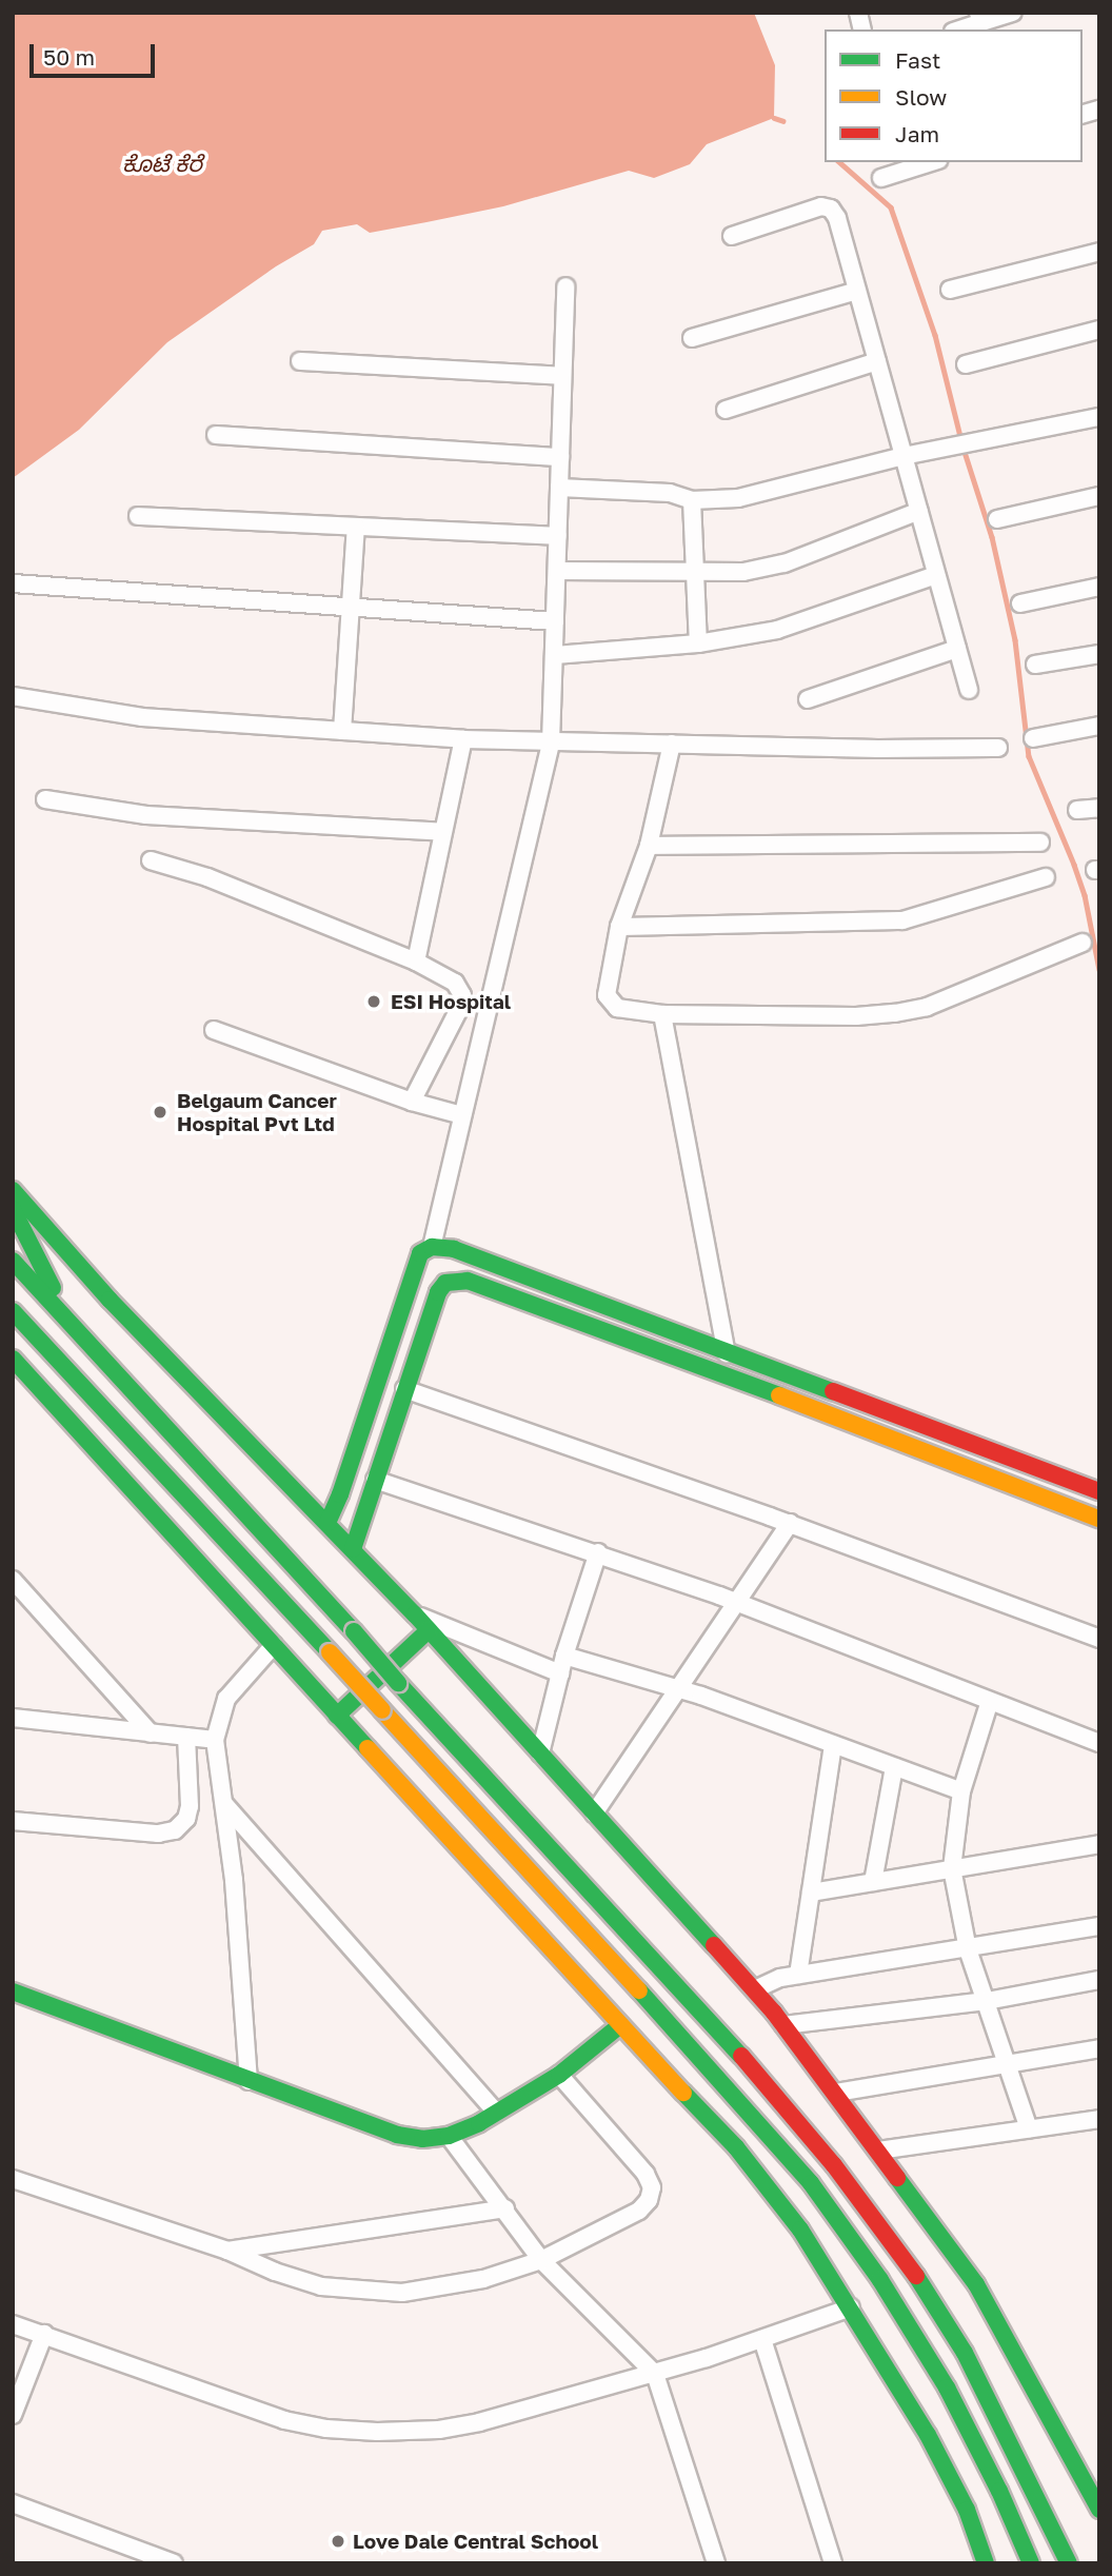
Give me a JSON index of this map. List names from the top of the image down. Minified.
{"water":["ಕೊಟೆ ಕೆರೆ"],"places":["ESI Hospital","Belgaum Cancer Hospital Pvt Ltd","Love Dale Central School"],"legend":["Fast","Slow","Jam"],"scale_bar":"50 m"}
